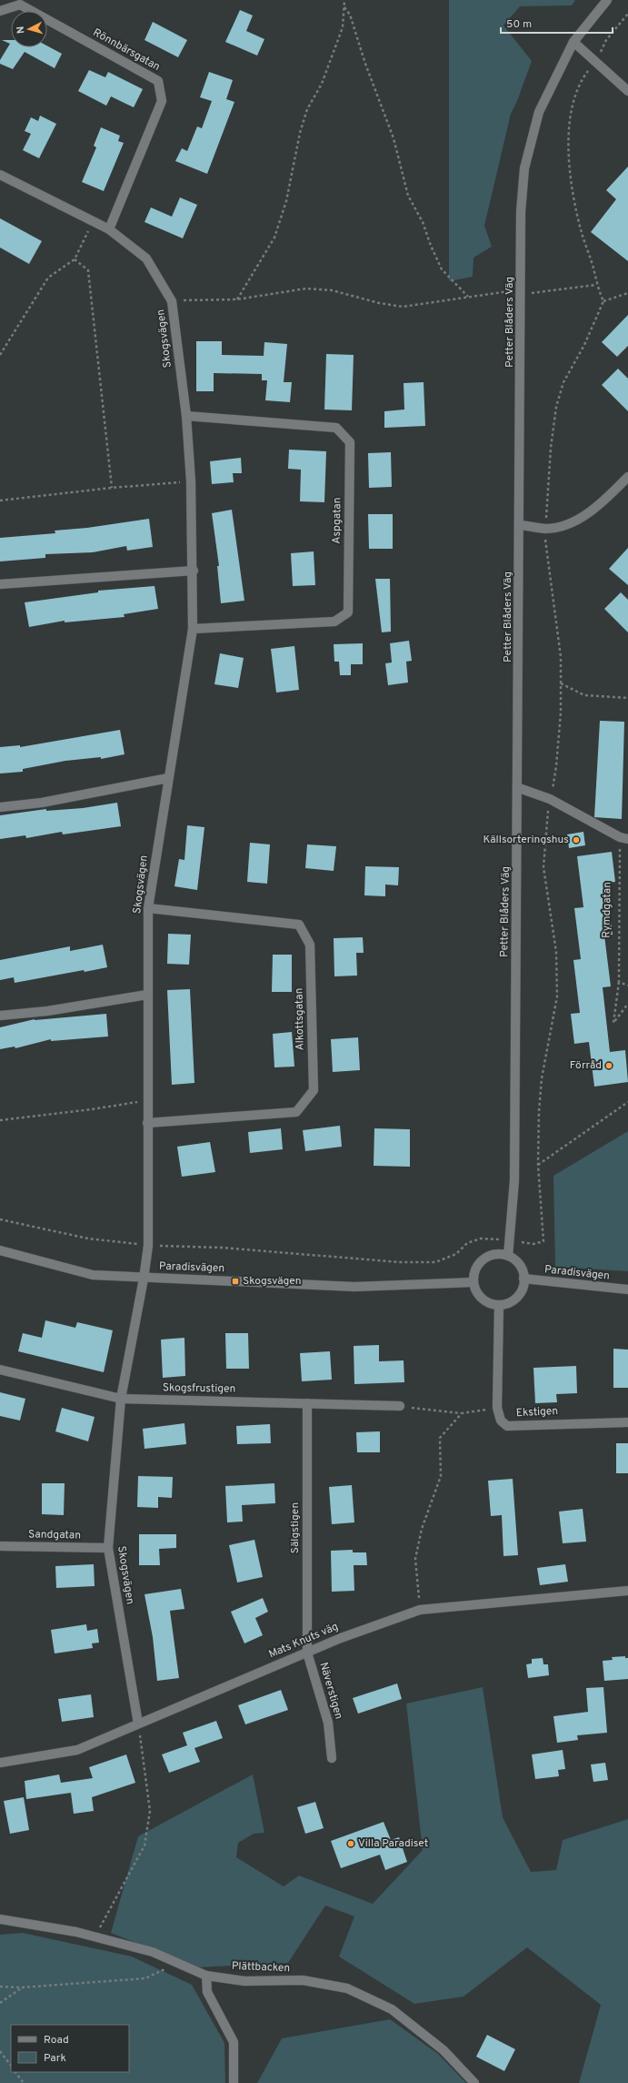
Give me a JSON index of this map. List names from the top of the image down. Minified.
{"streets":{"street":["Rönnbärsgatan","Petter Blåders Väg","Skogsvägen","Aspgatan","Alkottsgatan","Paradisvägen","Skogsfrustigen","Ekstigen","Sälgstigen","Sandgatan","Mats Knuts väg","Näverstigen","Plättbacken"],"path":["Rymdgatan"]},"crossings":[["Rönnbärsgatan","Skogsvägen"],["Petter Blåders Väg","Paradisvägen"],["Petter Blåders Väg","Ekstigen"],["Skogsvägen","Aspgatan"],["Skogsvägen","Alkottsgatan"],["Skogsvägen","Paradisvägen"],["Skogsvägen","Skogsfrustigen"],["Skogsvägen","Sandgatan"],["Skogsvägen","Mats Knuts väg"],["Paradisvägen","Ekstigen"],["Skogsfrustigen","Sälgstigen"],["Sälgstigen","Mats Knuts väg"],["Sälgstigen","Näverstigen"],["Mats Knuts väg","Näverstigen"]],"places":{"other":["Källsorteringshus","Förråd","Villa Paradiset"],"transit":["Skogsvägen"]},"legend":["Road","Park"],"scale_bar":"50 m","north":"left"}
